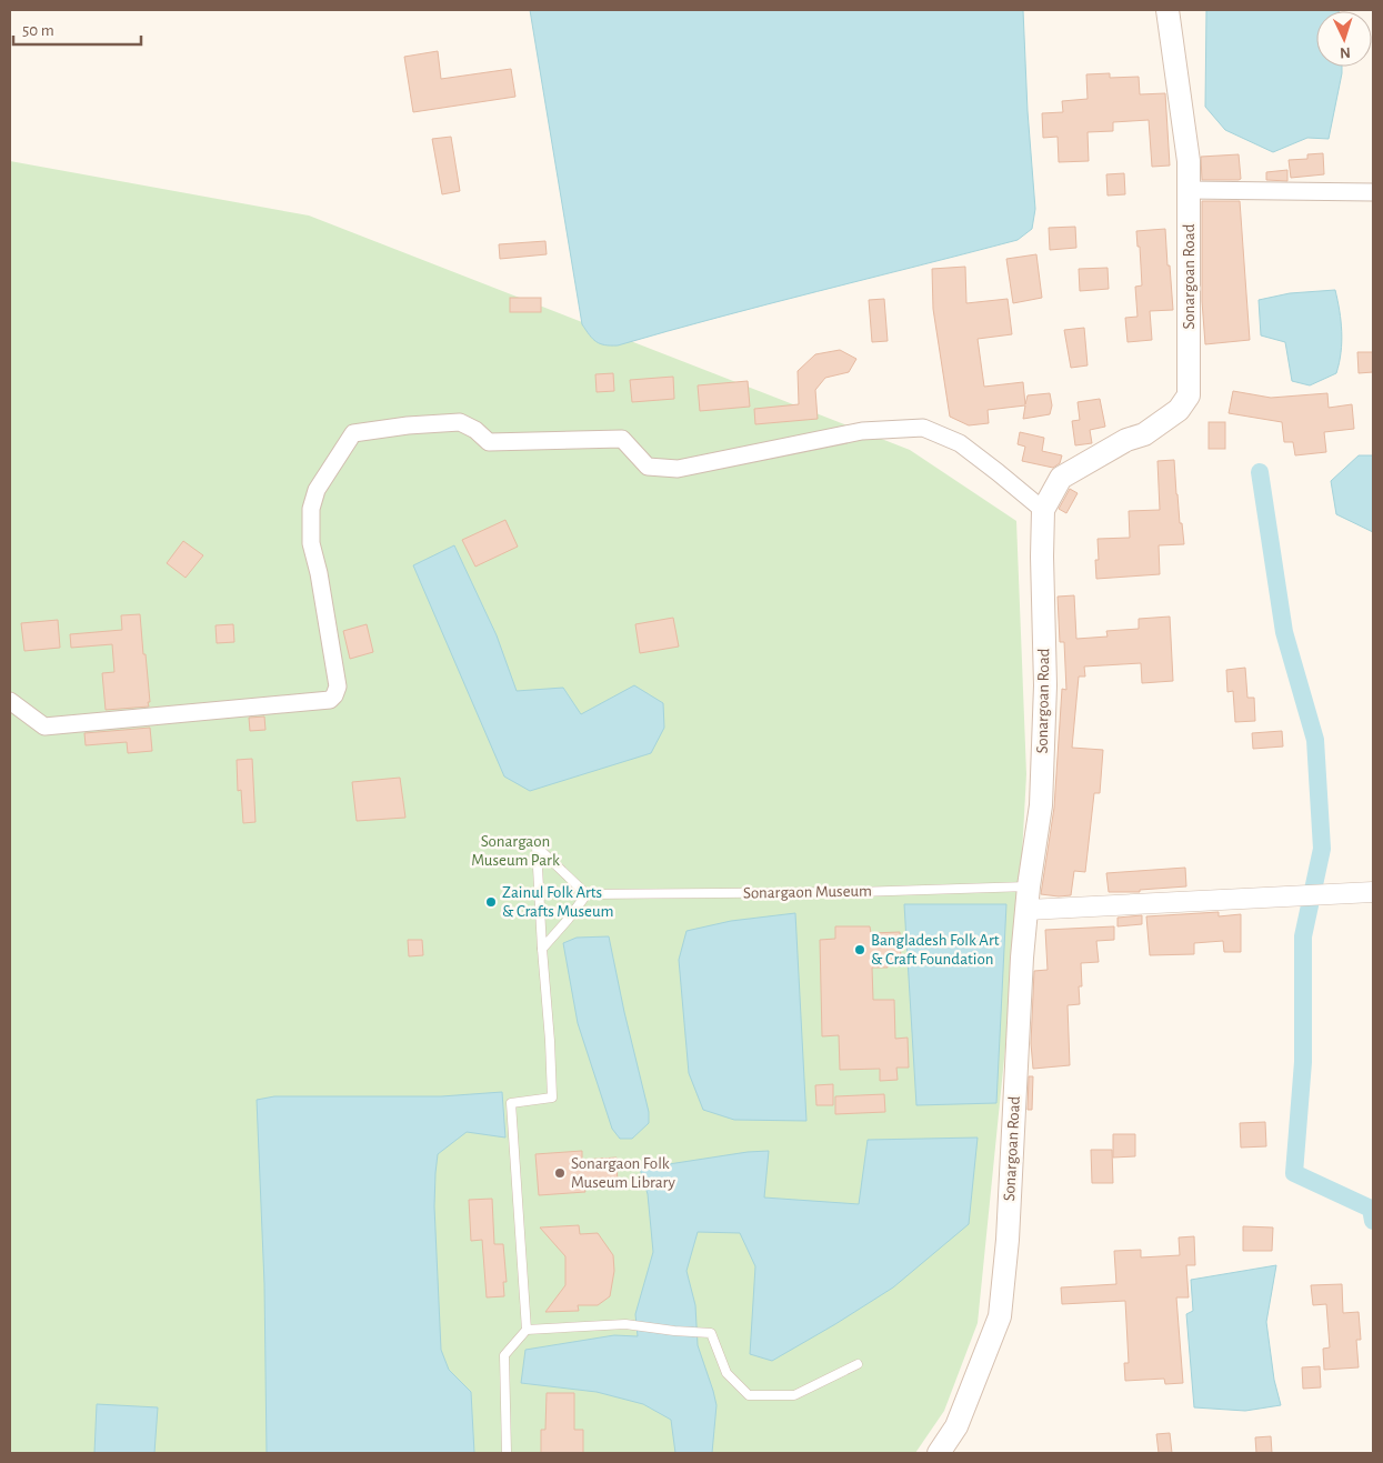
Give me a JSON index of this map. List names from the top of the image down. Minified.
{"streets":{"main road":["Sonargoan Road"],"lane":["Sonargaon Museum"]},"crossings":[["Sonargoan Road","Sonargaon Museum"]],"parks":["Sonargaon Museum Park"],"places":["Zainul Folk Arts & Crafts Museum","Bangladesh Folk Art & Craft Foundation","Sonargaon Folk Museum Library"],"scale_bar":"50 m","north":"bottom"}
